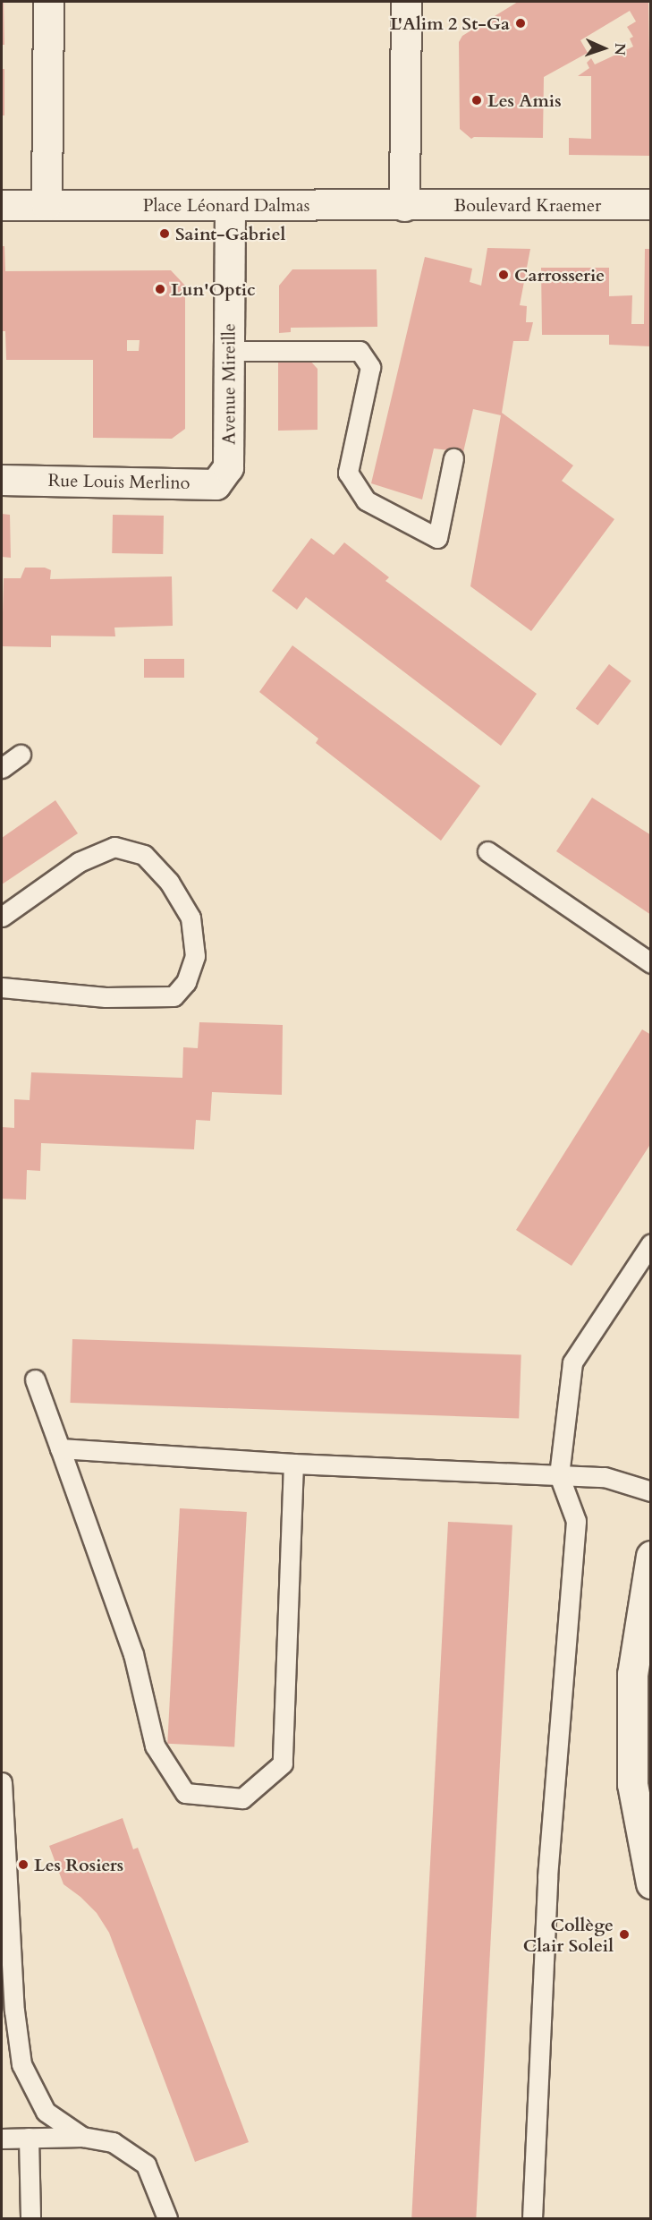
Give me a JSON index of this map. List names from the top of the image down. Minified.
{"streets":{"street":["Place Léonard Dalmas","Boulevard Kraemer","Avenue Mireille","Rue Louis Merlino"]},"crossings":[["Place Léonard Dalmas","Boulevard Kraemer"],["Place Léonard Dalmas","Avenue Mireille"],["Avenue Mireille","Rue Louis Merlino"]],"places":["L'Alim 2 St-Ga","Les Amis","Saint-Gabriel","Carrosserie","Lun'Optic","Les Rosiers","Collège Clair Soleil"],"north":"right"}
